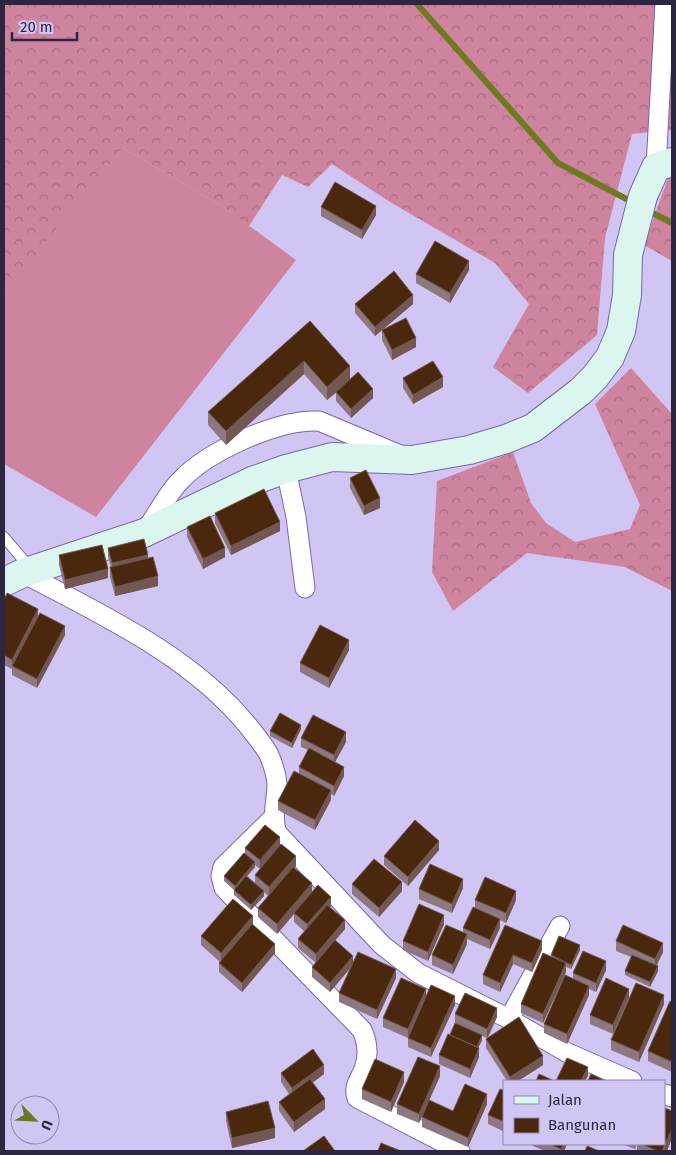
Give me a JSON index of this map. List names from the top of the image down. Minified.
{"legend":["Jalan","Bangunan"],"scale_bar":"20 m","north":"bottom right"}
